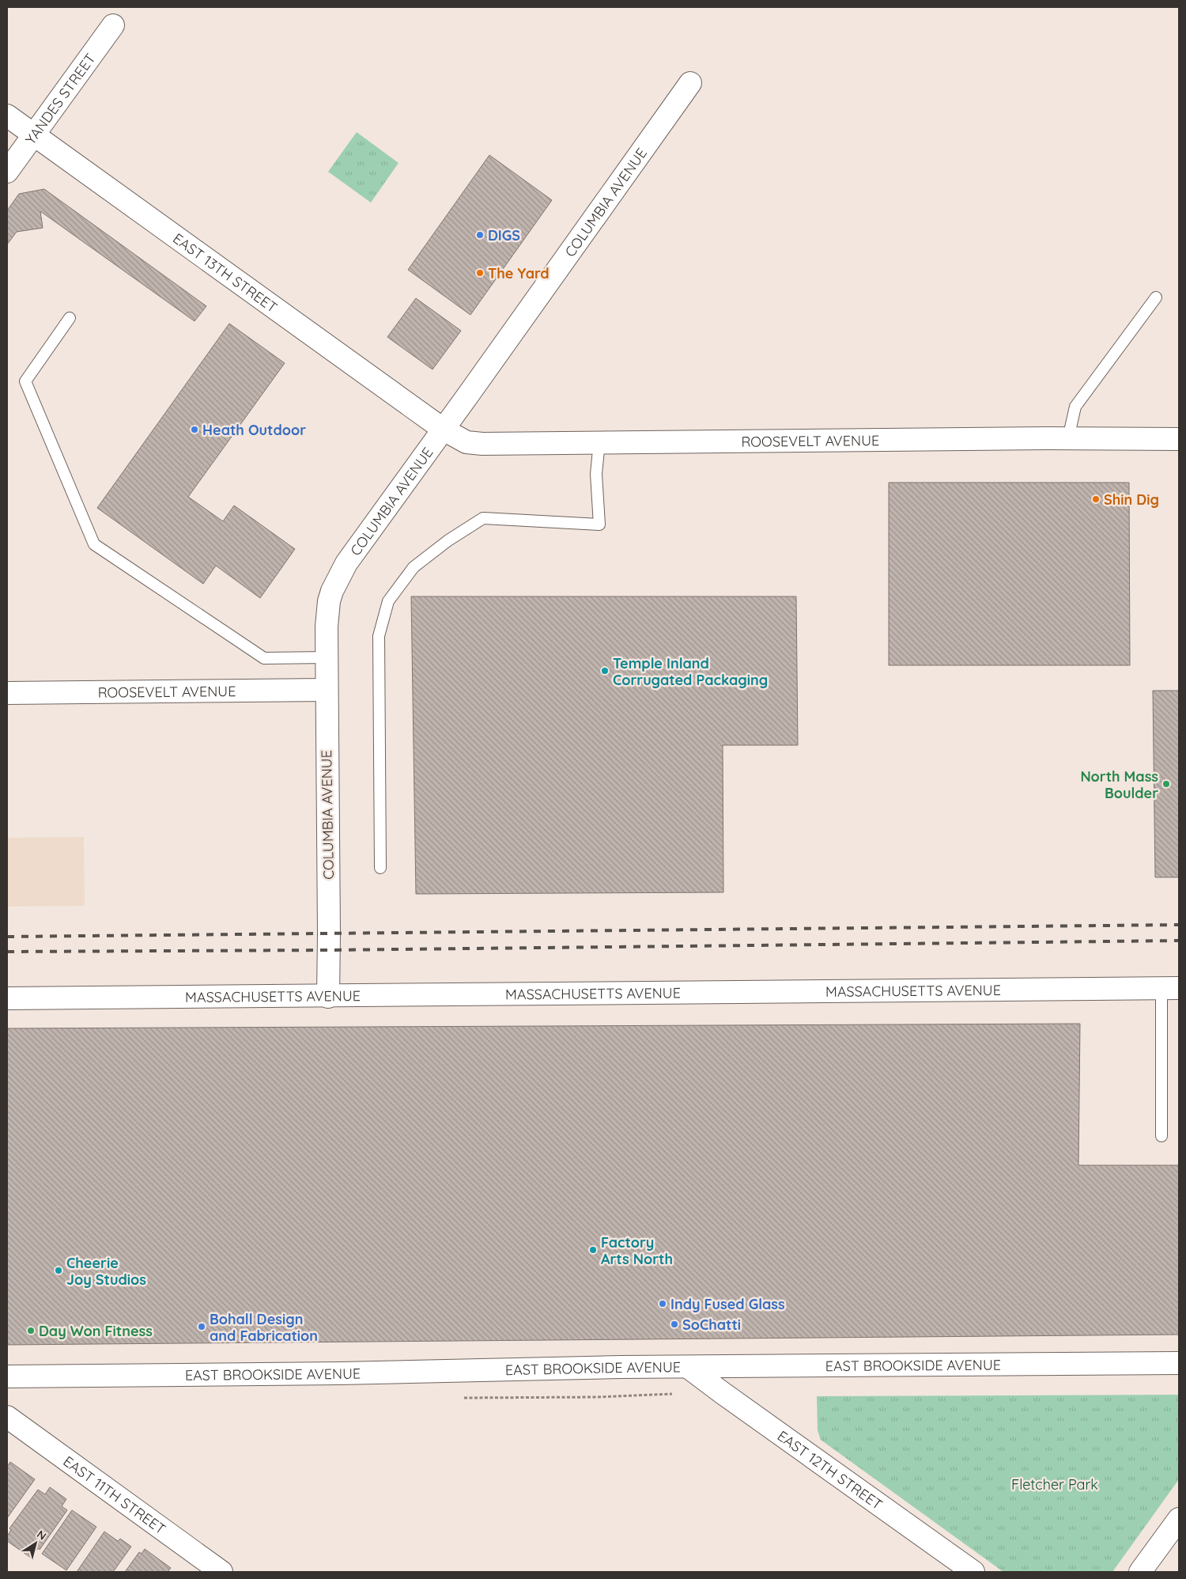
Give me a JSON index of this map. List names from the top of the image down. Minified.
{"streets":{"street":["YANDES STREET","COLUMBIA AVENUE","EAST 13TH STREET","ROOSEVELT AVENUE","MASSACHUSETTS AVENUE","EAST BROOKSIDE AVENUE","EAST 12TH STREET","EAST 11TH STREET"]},"crossings":[["YANDES STREET","EAST 13TH STREET"],["COLUMBIA AVENUE","EAST 13TH STREET"],["COLUMBIA AVENUE","ROOSEVELT AVENUE"],["COLUMBIA AVENUE","MASSACHUSETTS AVENUE"],["EAST 13TH STREET","ROOSEVELT AVENUE"],["EAST BROOKSIDE AVENUE","EAST 12TH STREET"]],"parks":["Fletcher Park"],"places":["DIGS","The Yard","Heath Outdoor","Shin Dig","Temple Inland Corrugated Packaging","North Mass Boulder","Factory Arts North","Cheerie Joy Studios","Indy Fused Glass","SoChatti","Bohall Design and Fabrication","Day Won Fitness"],"north":"top right"}
